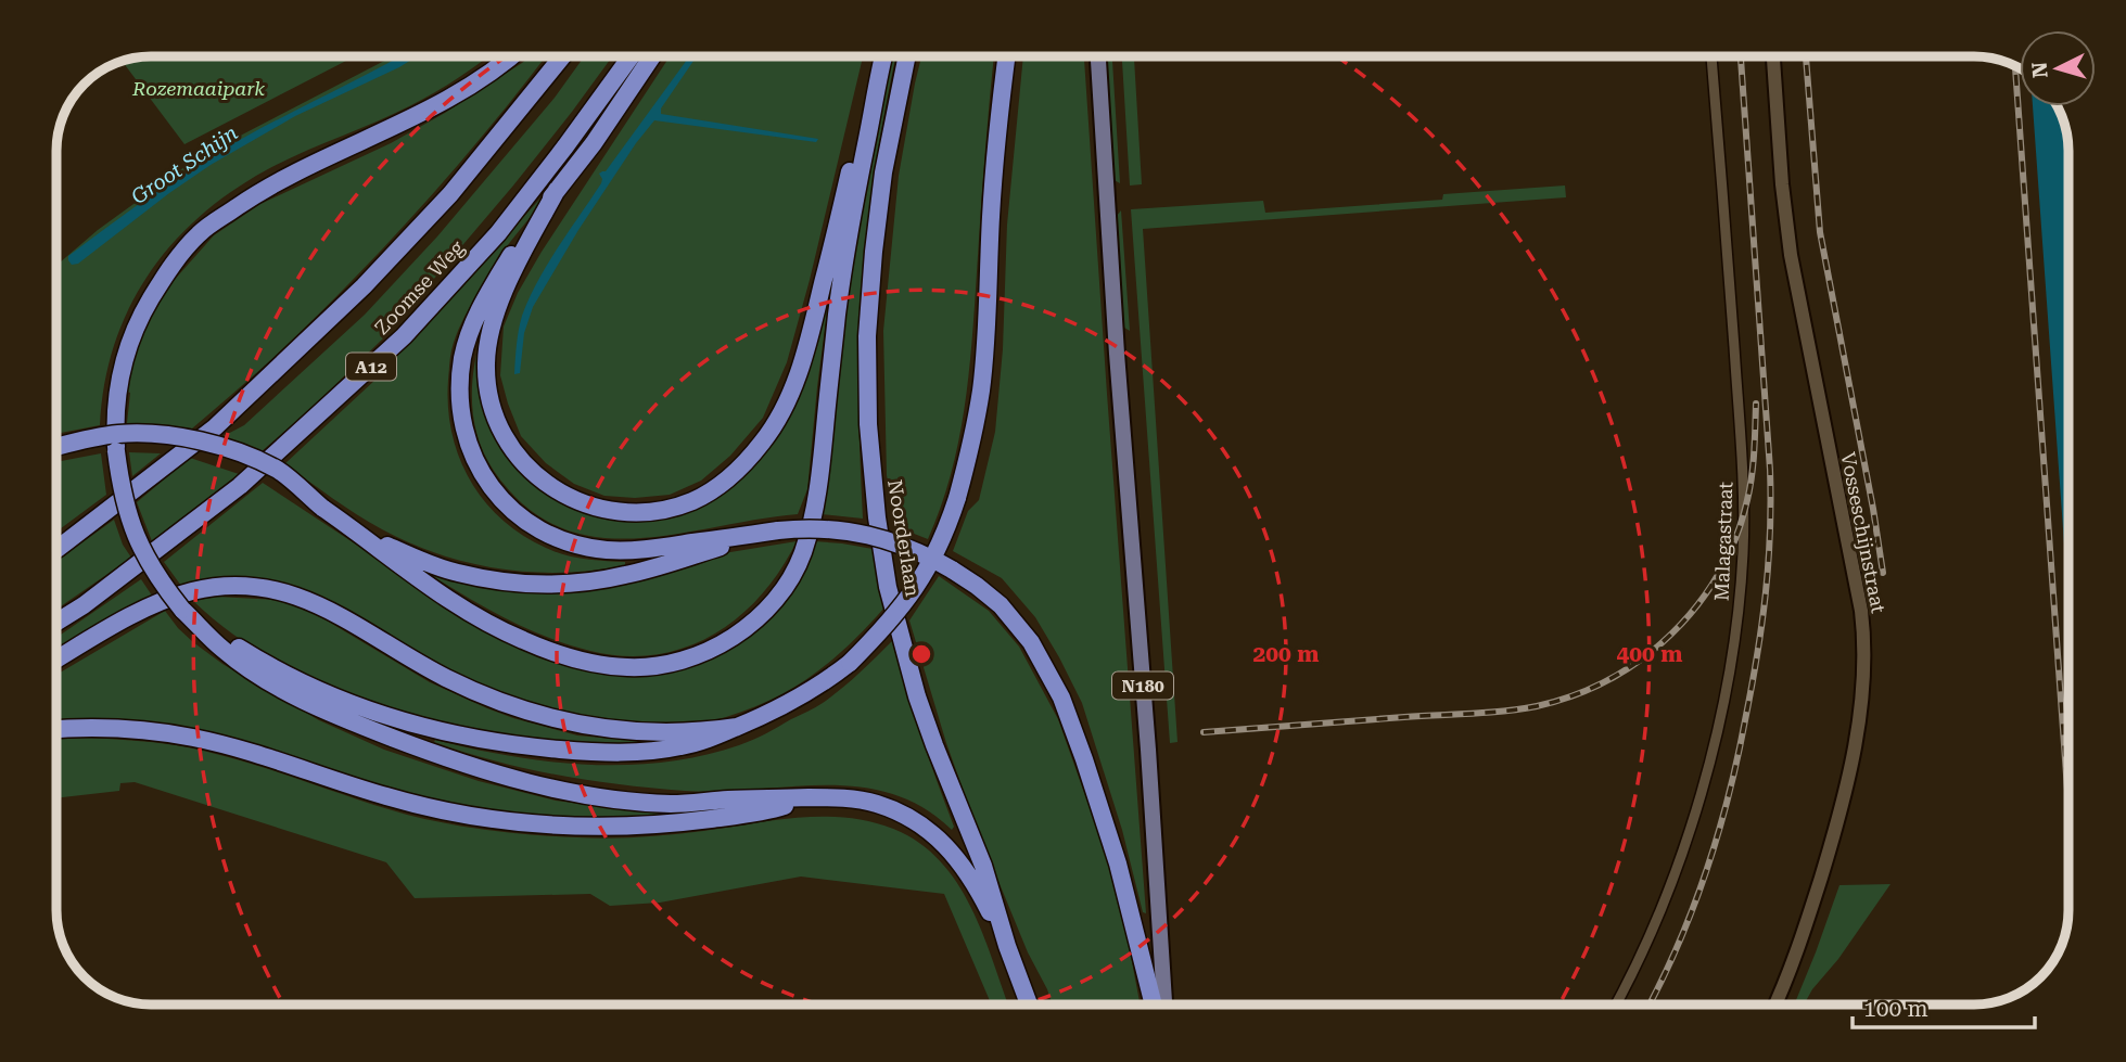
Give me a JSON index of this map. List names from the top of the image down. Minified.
{"streets":{"highway":["Zoomse Weg","A12","Noorderlaan"],"main road":["N180"],"street":["Vosseschijnstraat","Malagastraat"]},"water":["Groot Schijn"],"parks":["Rozemaaipark"],"scale_bar":"100 m","north":"left","rings":["200 m","400 m"]}
